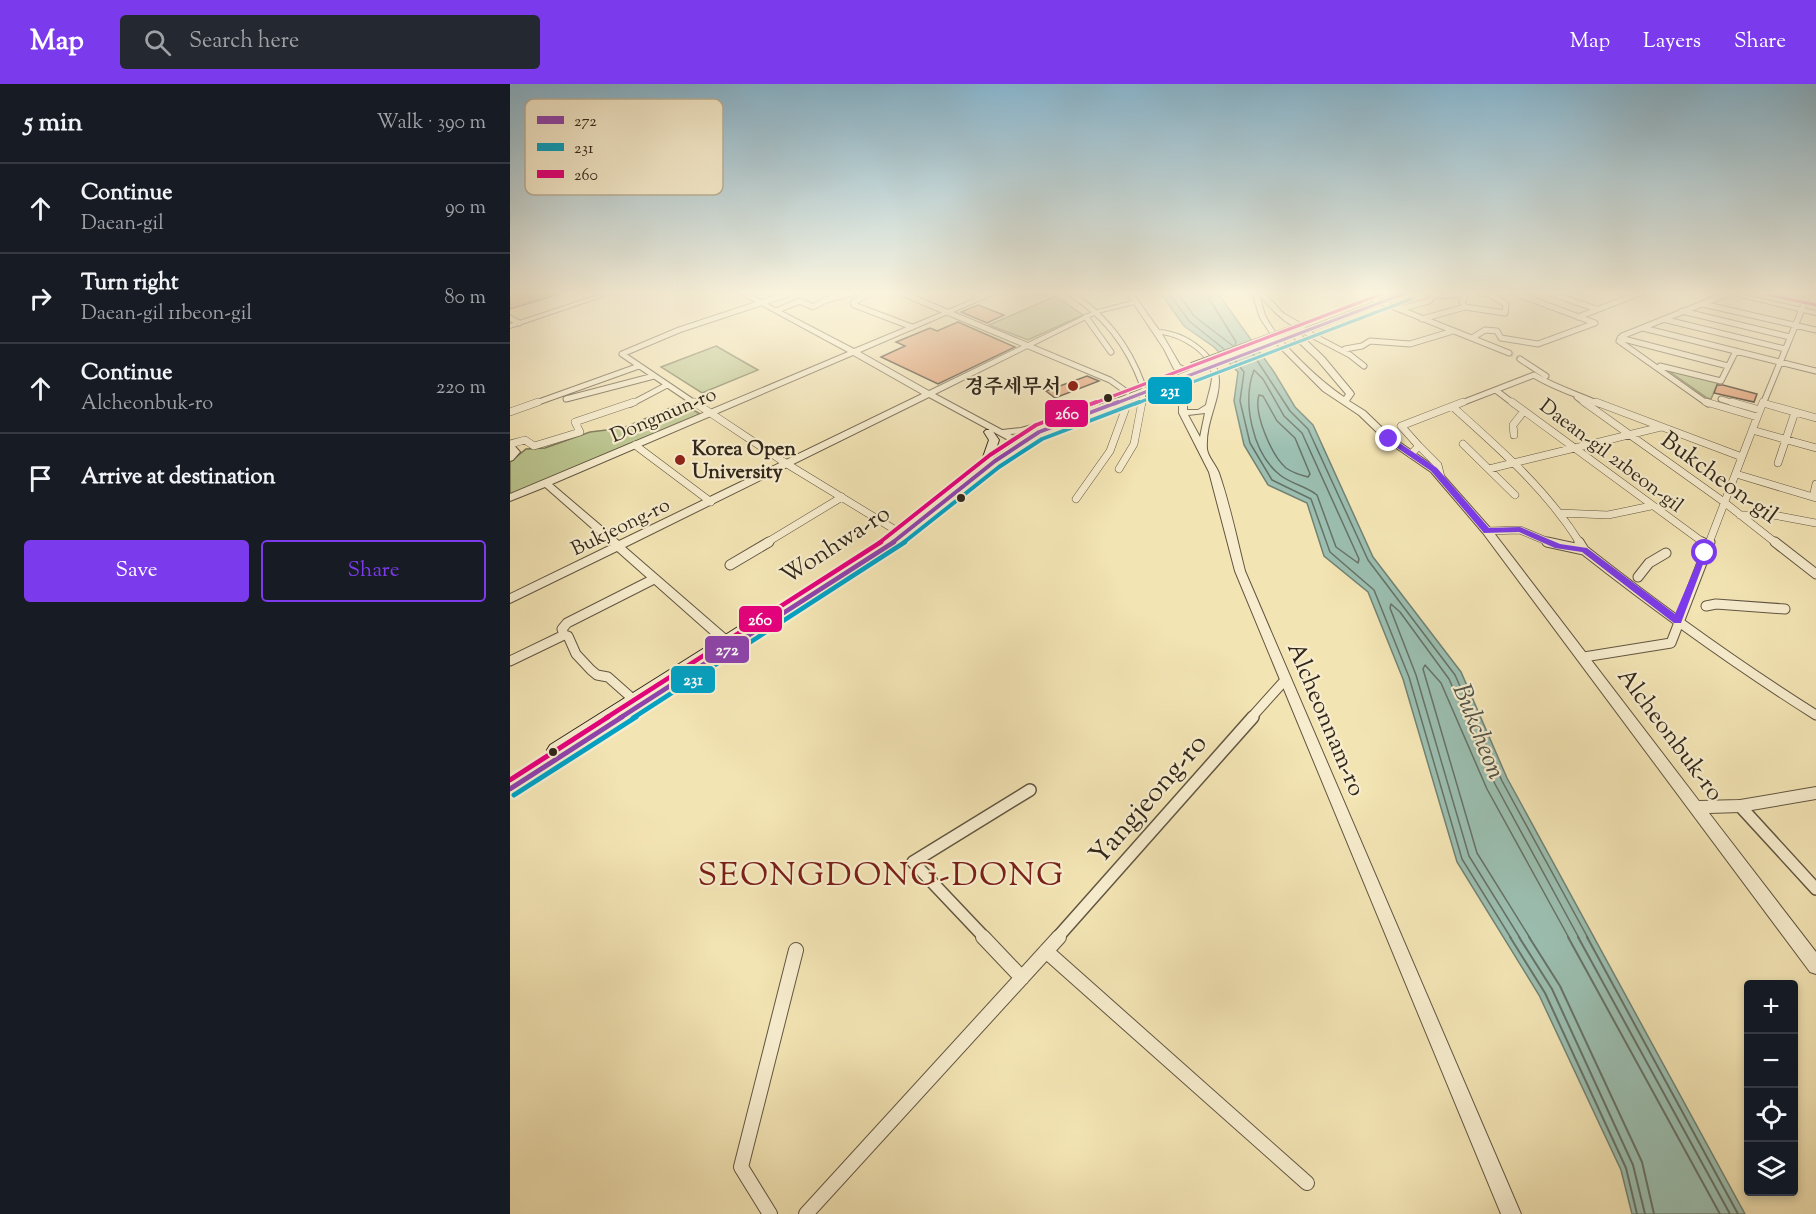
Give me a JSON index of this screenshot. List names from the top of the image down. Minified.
{"streets":{"main road":["Wonhwa-ro"],"street":["Dongmun-ro","Daean-gil 21beon-gil","Bukcheon-gil","Bukjeong-ro","Alcheonnam-ro","Alcheonbuk-ro","Yangjeong-ro"]},"crossings":[["Alcheonnam-ro","Yangjeong-ro"]],"districts":["SEONGDONG-DONG"],"water":["Bukcheon"],"places":["경주세무서","Korea Open University"],"lines":["transit line 272","transit line 231","transit line 260"],"legend":["272","231","260"],"page":{"header":"Map","search":"Search here","nav":["Map","Layers","Share"],"heading":["5 min","Walk · 390 m"],"list":[["Continue","Daean-gil","90 m"],["Turn right","Daean-gil 11beon-gil","80 m"],["Continue","Alcheonbuk-ro","220 m"],"Arrive at destination"],"buttons":["Save","Share"],"map_buttons":["+","−"]}}
